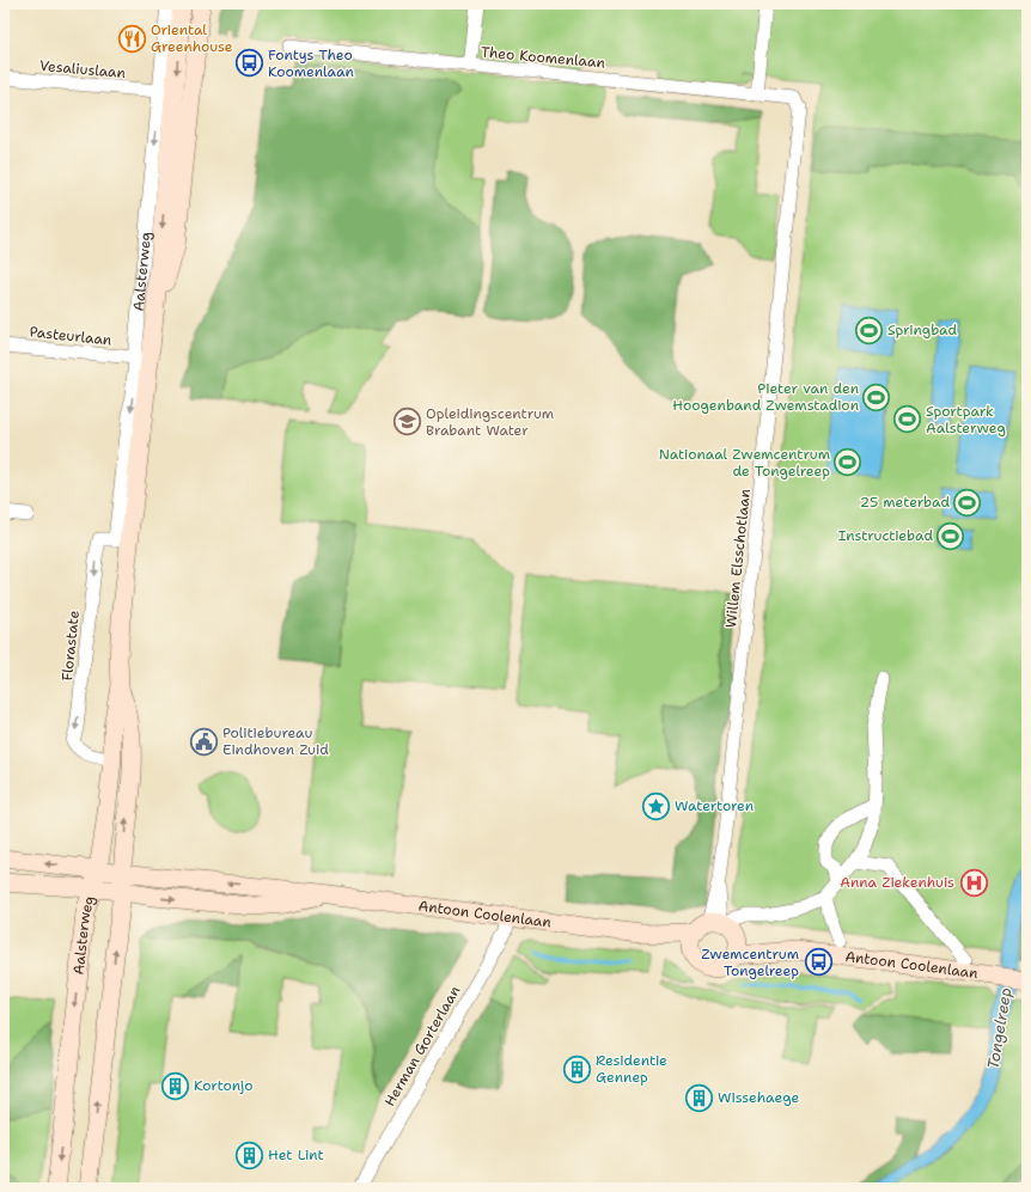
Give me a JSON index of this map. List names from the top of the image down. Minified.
{"streets":{"main road":["Aalsterweg","Antoon Coolenlaan"],"street":["Theo Koomenlaan","Vesaliuslaan","Pasteurlaan","Willem Elsschotlaan","Florastate","Herman Gorterlaan"]},"crossings":[["Theo Koomenlaan","Willem Elsschotlaan"],["Vesaliuslaan","Aalsterweg"],["Aalsterweg","Pasteurlaan"],["Aalsterweg","Florastate"],["Aalsterweg","Antoon Coolenlaan"],["Willem Elsschotlaan","Antoon Coolenlaan"],["Antoon Coolenlaan","Herman Gorterlaan"]],"one_way":["Florastate"],"water":["Tongelreep"],"places":{"restaurant":["Oriental Greenhouse"],"bus stop":["Fontys Theo Koomenlaan","Zwemcentrum Tongelreep"],"sports":["Springbad","Pieter van den Hoogenband Zwemstadion","Sportpark Aalsterweg","Nationaal Zwemcentrum de Tongelreep","25 meterbad","Instructiebad"],"school or university":["Opleidingscentrum Brabant Water"],"public building":["Politiebureau Eindhoven Zuid"],"place":["Watertoren"],"hospital":["Anna Ziekenhuis"],"building":["Residentie Gennep","Kortonjo","Wissehaege","Het Lint"]}}
